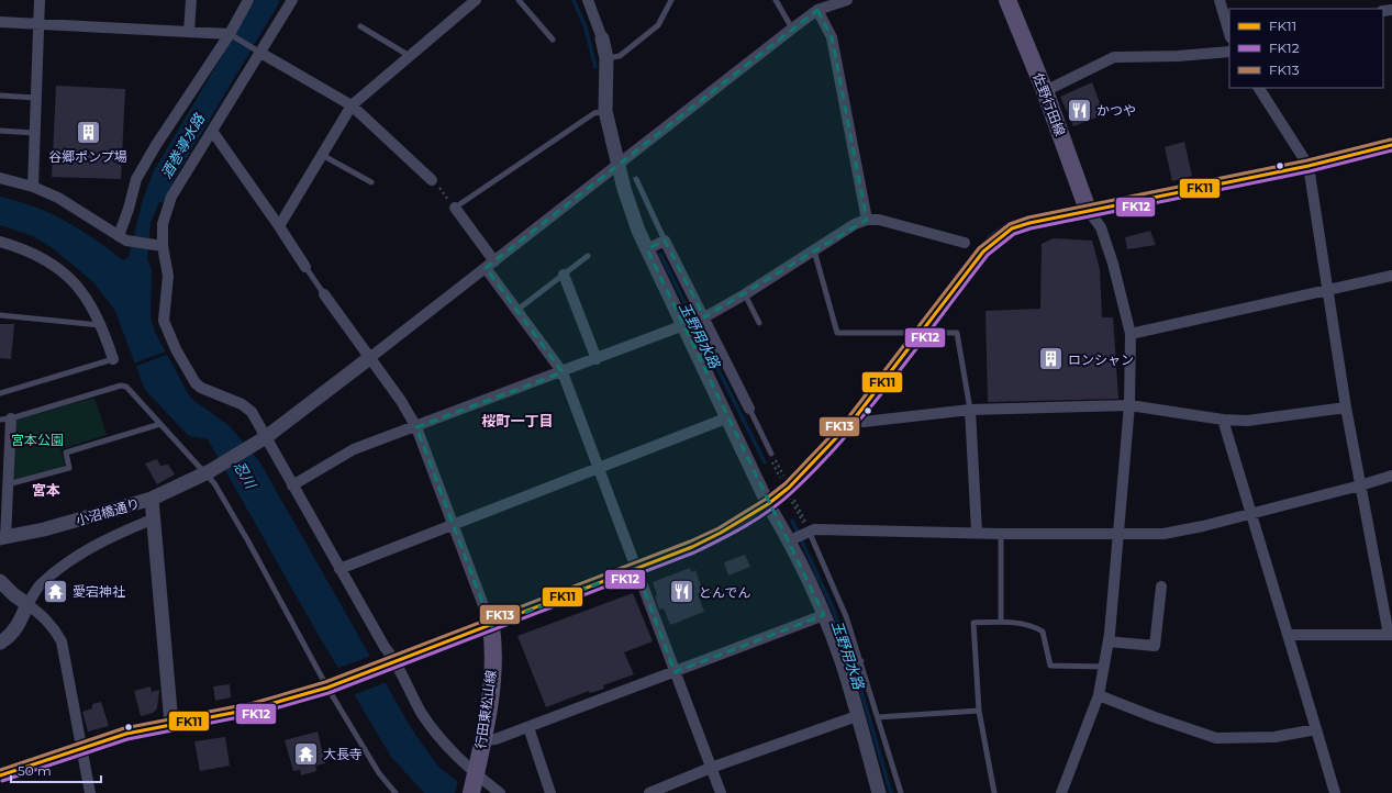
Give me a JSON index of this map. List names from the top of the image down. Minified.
{"streets":{"main road":["佐野行田線","行田東松山線"],"street":["小沼橋通り"]},"districts":["桜町一丁目","宮本"],"water":["酒巻導水路","玉野用水路","忍川"],"parks":["宮本公園"],"places":{"restaurant":["かつや","とんでん"],"building":["谷郷ポンプ場","ロンシャン"],"temple":["愛宕神社","大長寺"]},"lines":["transit line FK13","transit line FK11","transit line FK12"],"legend":["FK11","FK12","FK13"],"scale_bar":"50 m"}
